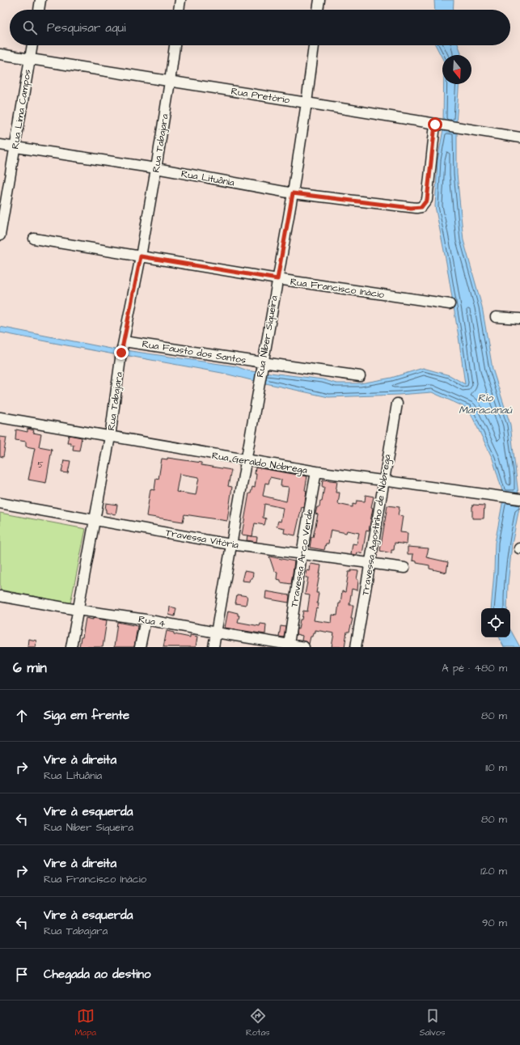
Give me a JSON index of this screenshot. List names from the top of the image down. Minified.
{"streets":{"street":["Rua Pretório","Rua Lima Campos","Rua Tabajara","Rua Lituânia","Rua Francisco Inácio","Rua Niber Siqueira","Rua Fausto dos Santos","Rua Geraldo Nóbrega","Travessa Agostinho de Nóbrega","Travessa Vitória","Travessa Arco Verde","Rua 4"]},"crossings":[["Rua Pretório","Rua Lima Campos"],["Rua Pretório","Rua Tabajara"],["Rua Pretório","Rua Lituânia"],["Rua Pretório","Rua Niber Siqueira"],["Rua Lima Campos","Rua Lituânia"],["Rua Tabajara","Rua Lituânia"],["Rua Tabajara","Rua Francisco Inácio"],["Rua Tabajara","Rua Fausto dos Santos"],["Rua Tabajara","Rua Geraldo Nóbrega"],["Rua Tabajara","Travessa Vitória"],["Rua Tabajara","Rua 4"],["Rua Lituânia","Rua Niber Siqueira"],["Rua Francisco Inácio","Rua Niber Siqueira"],["Rua Niber Siqueira","Rua Fausto dos Santos"],["Rua Niber Siqueira","Rua Geraldo Nóbrega"],["Rua Niber Siqueira","Travessa Vitória"],["Rua Niber Siqueira","Rua 4"],["Rua Geraldo Nóbrega","Travessa Agostinho de Nóbrega"],["Rua Geraldo Nóbrega","Travessa Arco Verde"],["Travessa Agostinho de Nóbrega","Travessa Vitória"],["Travessa Vitória","Travessa Arco Verde"],["Travessa Arco Verde","Rua 4"]],"water":["Rio Maracanaú"],"house_numbers":["5"],"north":"bottom","page":{"search":"Pesquisar aqui","heading":["6 min","A pé · 480 m"],"list":[["Siga em frente","80 m"],["Vire à direita","Rua Lituânia","110 m"],["Vire à esquerda","Rua Niber Siqueira","80 m"],["Vire à direita","Rua Francisco Inácio","120 m"],["Vire à esquerda","Rua Tabajara","90 m"],"Chegada ao destino"],"nav":["Mapa","Rotas","Salvos"]}}
